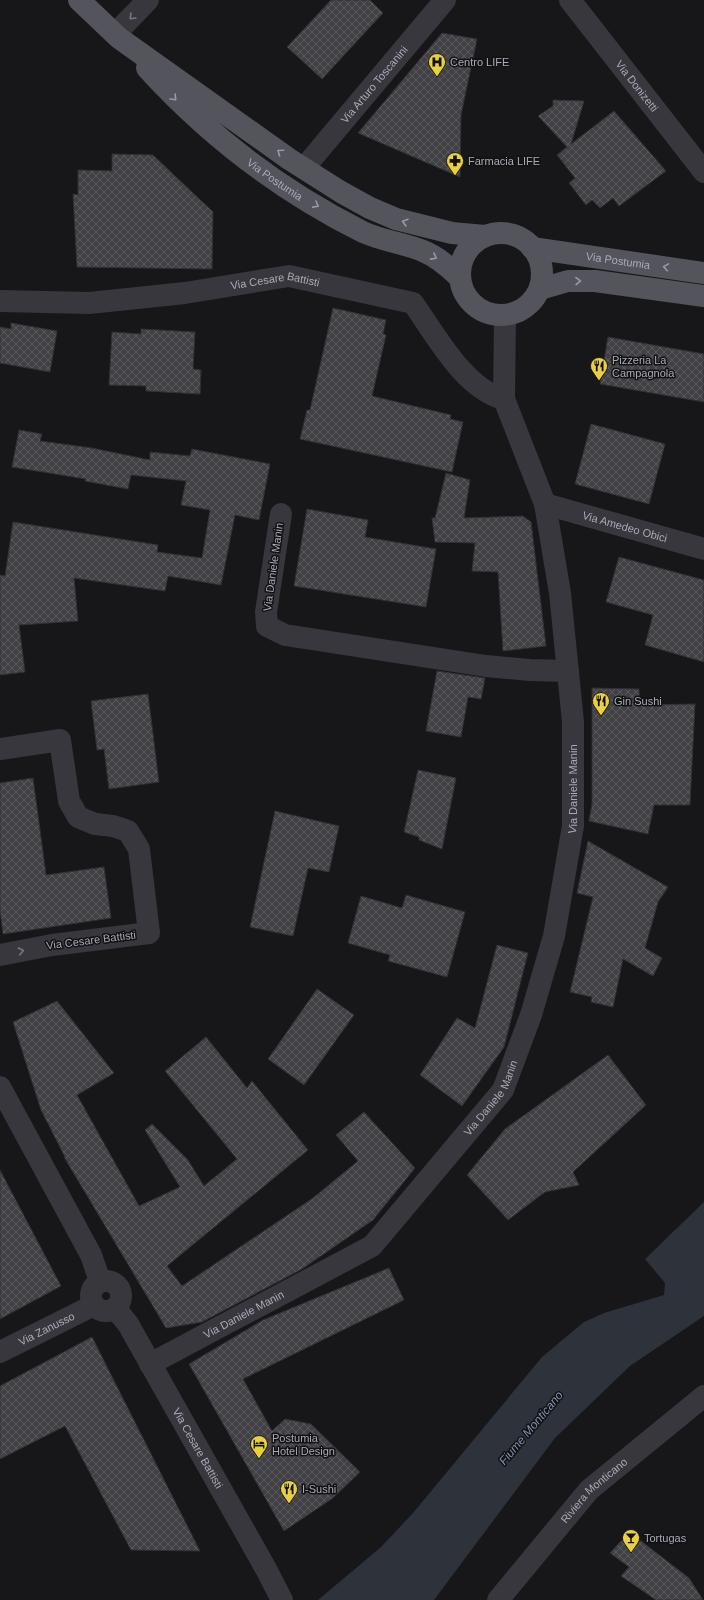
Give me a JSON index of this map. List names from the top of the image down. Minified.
{"streets":{"main road":["Via Postumia"],"street":["Via Arturo Toscanini","Via Donizetti","Via Cesare Battisti","Via Amedeo Obici","Via Daniele Manin","Via Zanusso","Riviera Monticano"]},"crossings":[["Via Arturo Toscanini","Via Postumia"],["Via Postumia","Via Daniele Manin"],["Via Cesare Battisti","Via Daniele Manin"],["Via Cesare Battisti","Via Zanusso"],["Via Amedeo Obici","Via Daniele Manin"]],"water":["Fiume Monticano"],"places":{"hospital":["Centro LIFE"],"pharmacy":["Farmacia LIFE"],"restaurant":["Pizzeria La Campagnola","Gin Sushi","I-Sushi"],"hotel":["Postumia Hotel Design"],"bar":["Tortugas"]}}
